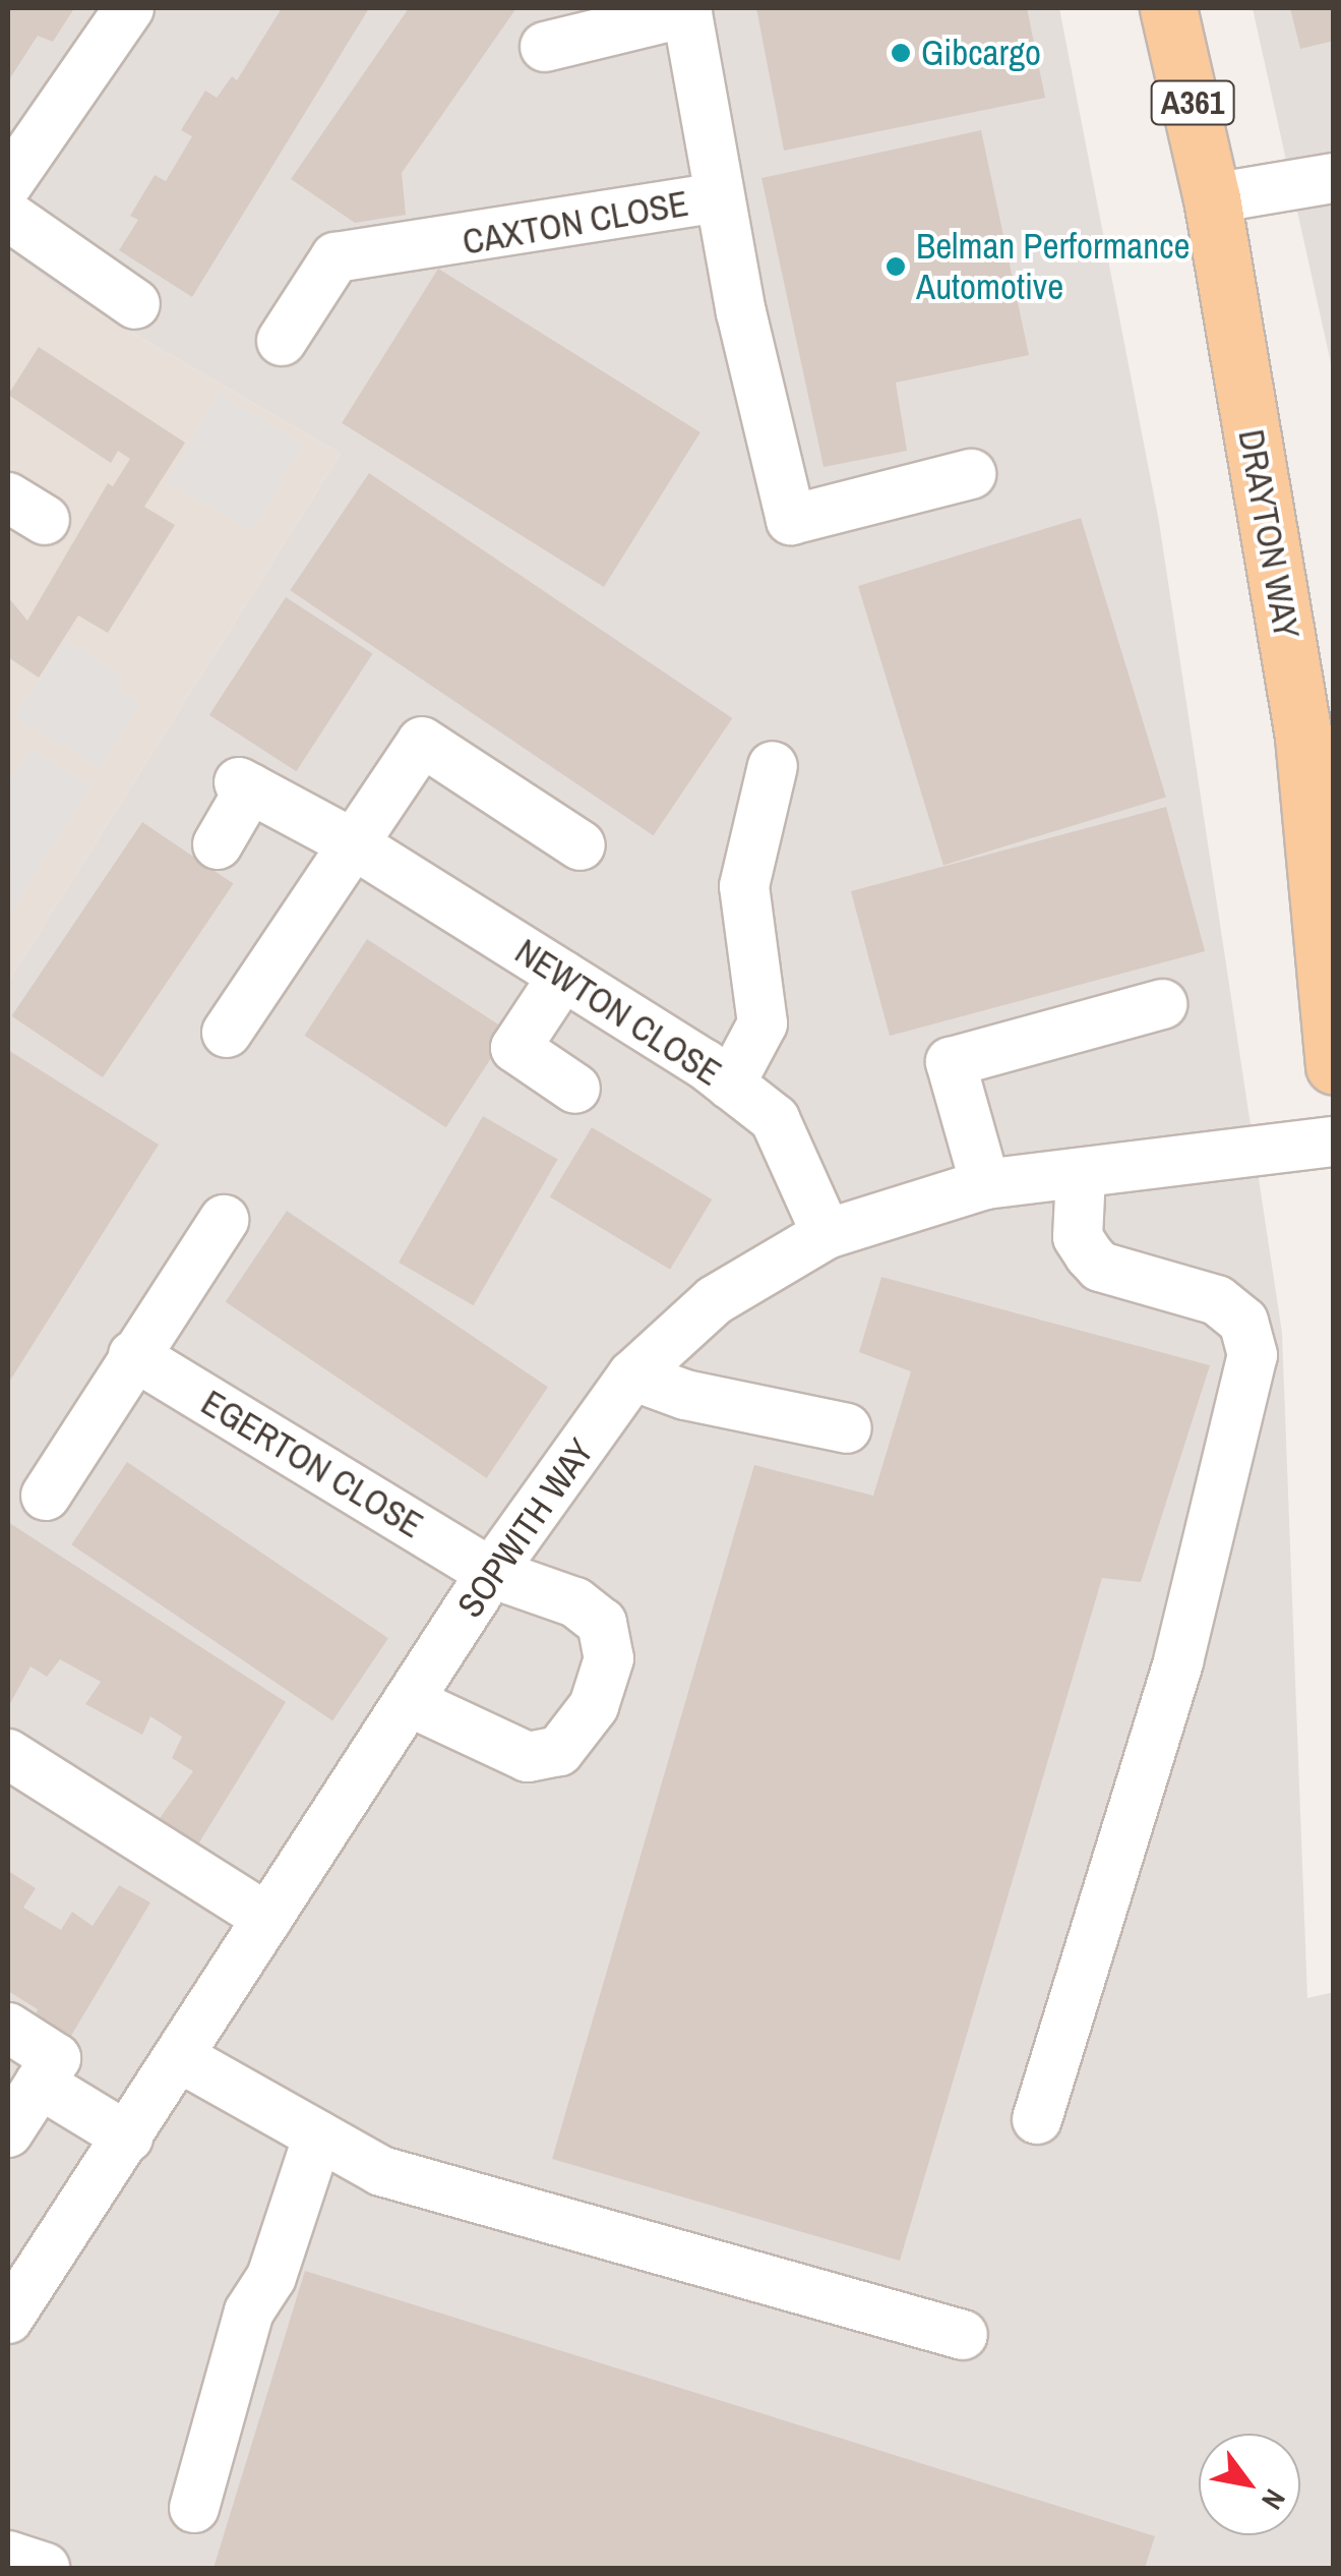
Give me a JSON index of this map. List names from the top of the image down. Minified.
{"streets":{"main road":["A361","DRAYTON WAY"],"street":["CAXTON CLOSE","NEWTON CLOSE","EGERTON CLOSE","SOPWITH WAY"]},"crossings":[["NEWTON CLOSE","SOPWITH WAY"],["EGERTON CLOSE","SOPWITH WAY"]],"places":["Gibcargo","Belman Performance Automotive"],"north":"bottom right"}
